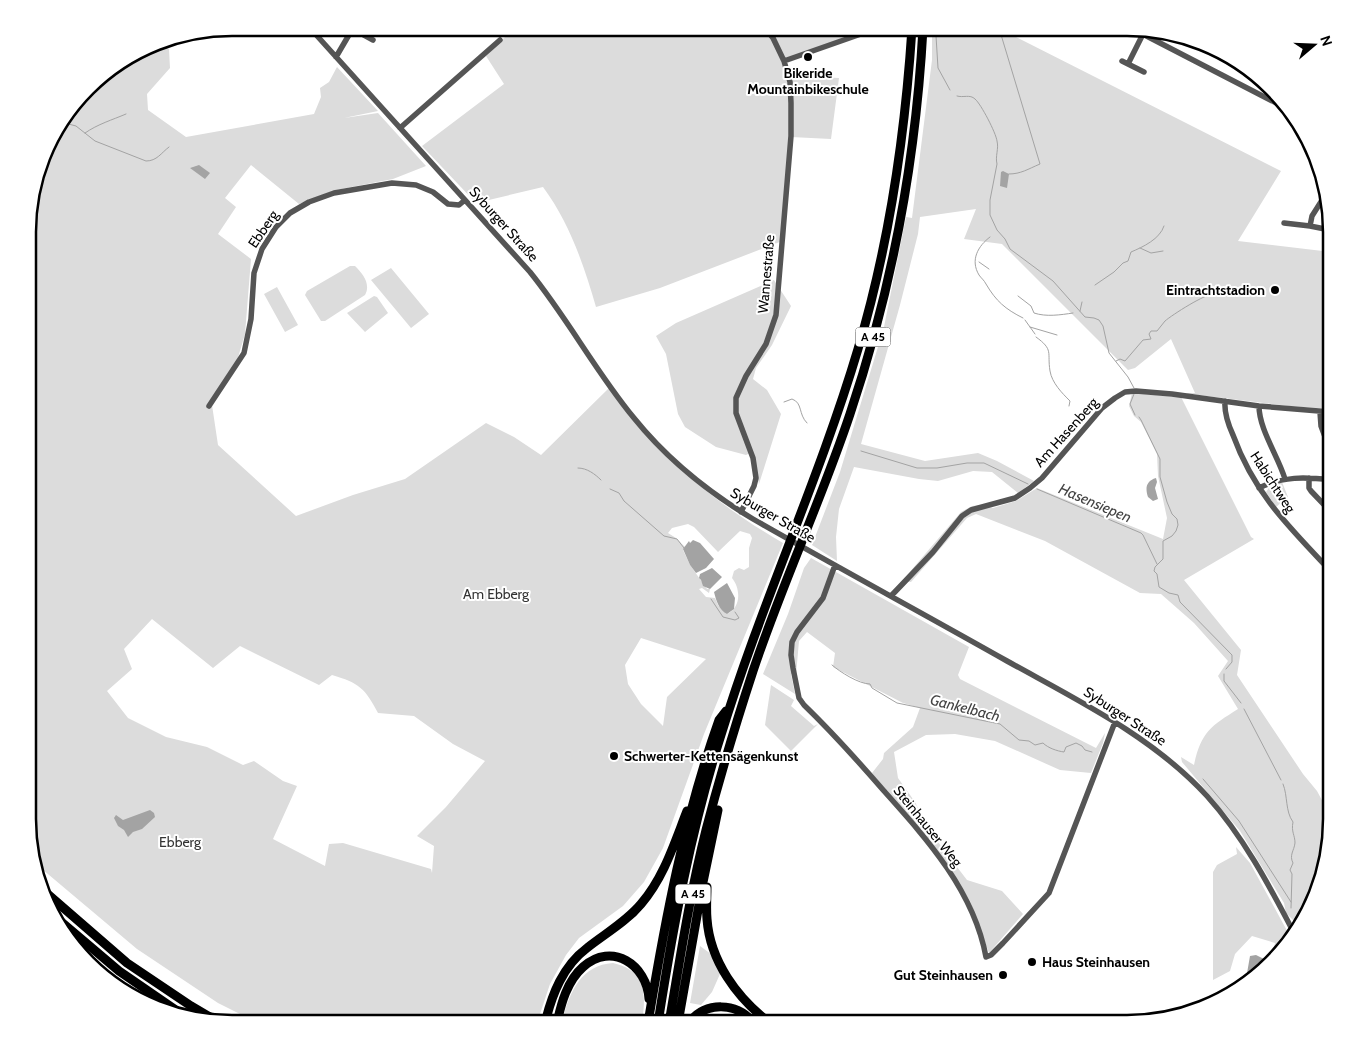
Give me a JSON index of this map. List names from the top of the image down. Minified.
{"streets":{"highway":["A 45"],"street":["Syburger Straße","Ebberg","Wannestraße","Am Hasenberg","Habichtweg","Steinhauser Weg"]},"crossings":[["Syburger Straße","Ebberg"],["Syburger Straße","Wannestraße"],["Syburger Straße","Am Hasenberg"],["Syburger Straße","Steinhauser Weg"],["Am Hasenberg","Habichtweg"]],"water":["Hasensiepen","Gankelbach"],"parks":["Am Ebberg","Ebberg"],"places":["Bikeride Mountainbikeschule","Eintrachtstadion","Schwerter-Kettensägenkunst","Haus Steinhausen","Gut Steinhausen"],"north":"right"}
